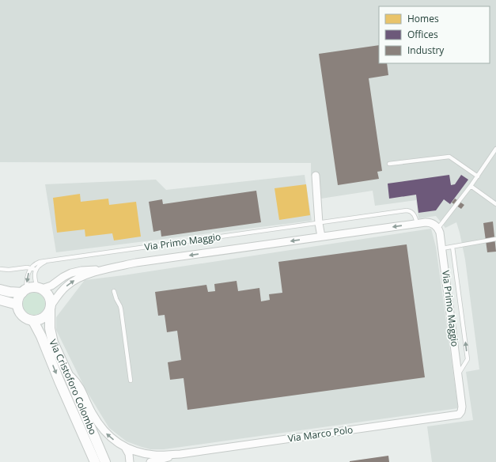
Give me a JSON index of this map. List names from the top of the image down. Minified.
{"streets":{"street":["Via Primo Maggio","Via Cristoforo Colombo","Via Marco Polo"]},"crossings":[["Via Primo Maggio","Via Cristoforo Colombo"],["Via Primo Maggio","Via Marco Polo"],["Via Cristoforo Colombo","Via Marco Polo"]],"legend":["Homes","Offices","Industry"]}
